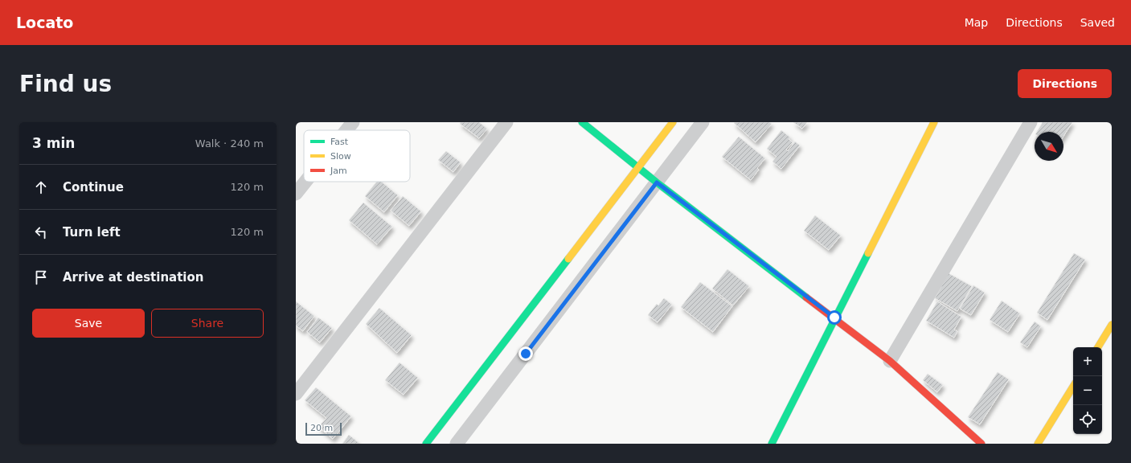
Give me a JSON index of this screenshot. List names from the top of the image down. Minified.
{"legend":["Fast","Slow","Jam"],"scale_bar":"20 m","north":"bottom right","page":{"header":"Locato","nav":["Map","Directions","Saved"],"buttons":["Directions",["Save","Share"]],"title":"Find us","heading":["3 min","Walk · 240 m"],"list":[["Continue","120 m"],["Turn left","120 m"],"Arrive at destination"],"map_buttons":["+","−"],"scale":"20 m"}}
